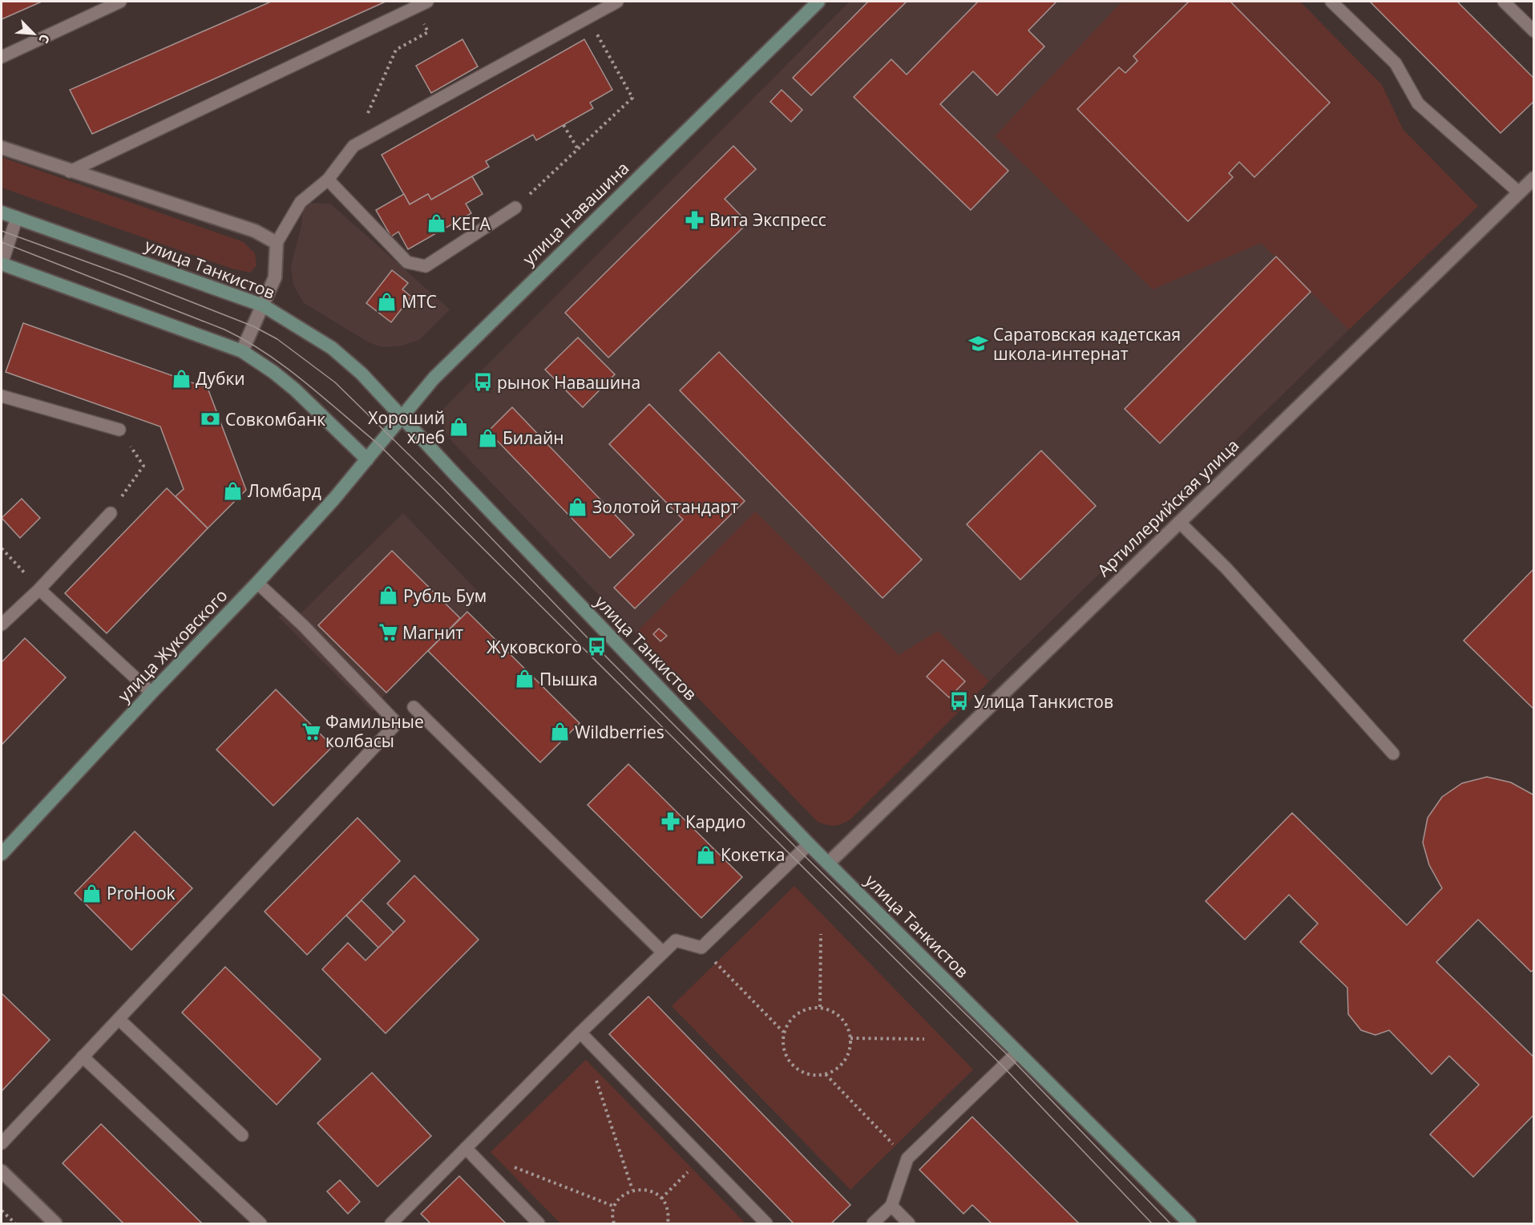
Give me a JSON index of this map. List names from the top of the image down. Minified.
{"streets":{"main road":["улица Навашина","улица Танкистов","улица Жуковского"],"street":["Артиллерийская улица"]},"crossings":[["улица Навашина","улица Танкистов"],["улица Навашина","улица Жуковского"],["улица Танкистов","Артиллерийская улица"]],"places":{"pharmacy":["Вита Экспресс","Кардио"],"shop":["КЕГА","МТС","Дубки","Хороший хлеб","Билайн","Ломбард","Золотой стандарт","Рубль Бум","Пышка","Wildberries","Кокетка","ProHook"],"school or university":["Саратовская кадетская школа-интернат"],"bus stop":["рынок Навашина","Жуковского","Улица Танкистов"],"bank":["Совкомбанк"],"supermarket":["Магнит","Фамильные колбасы"]},"north":"bottom right"}
